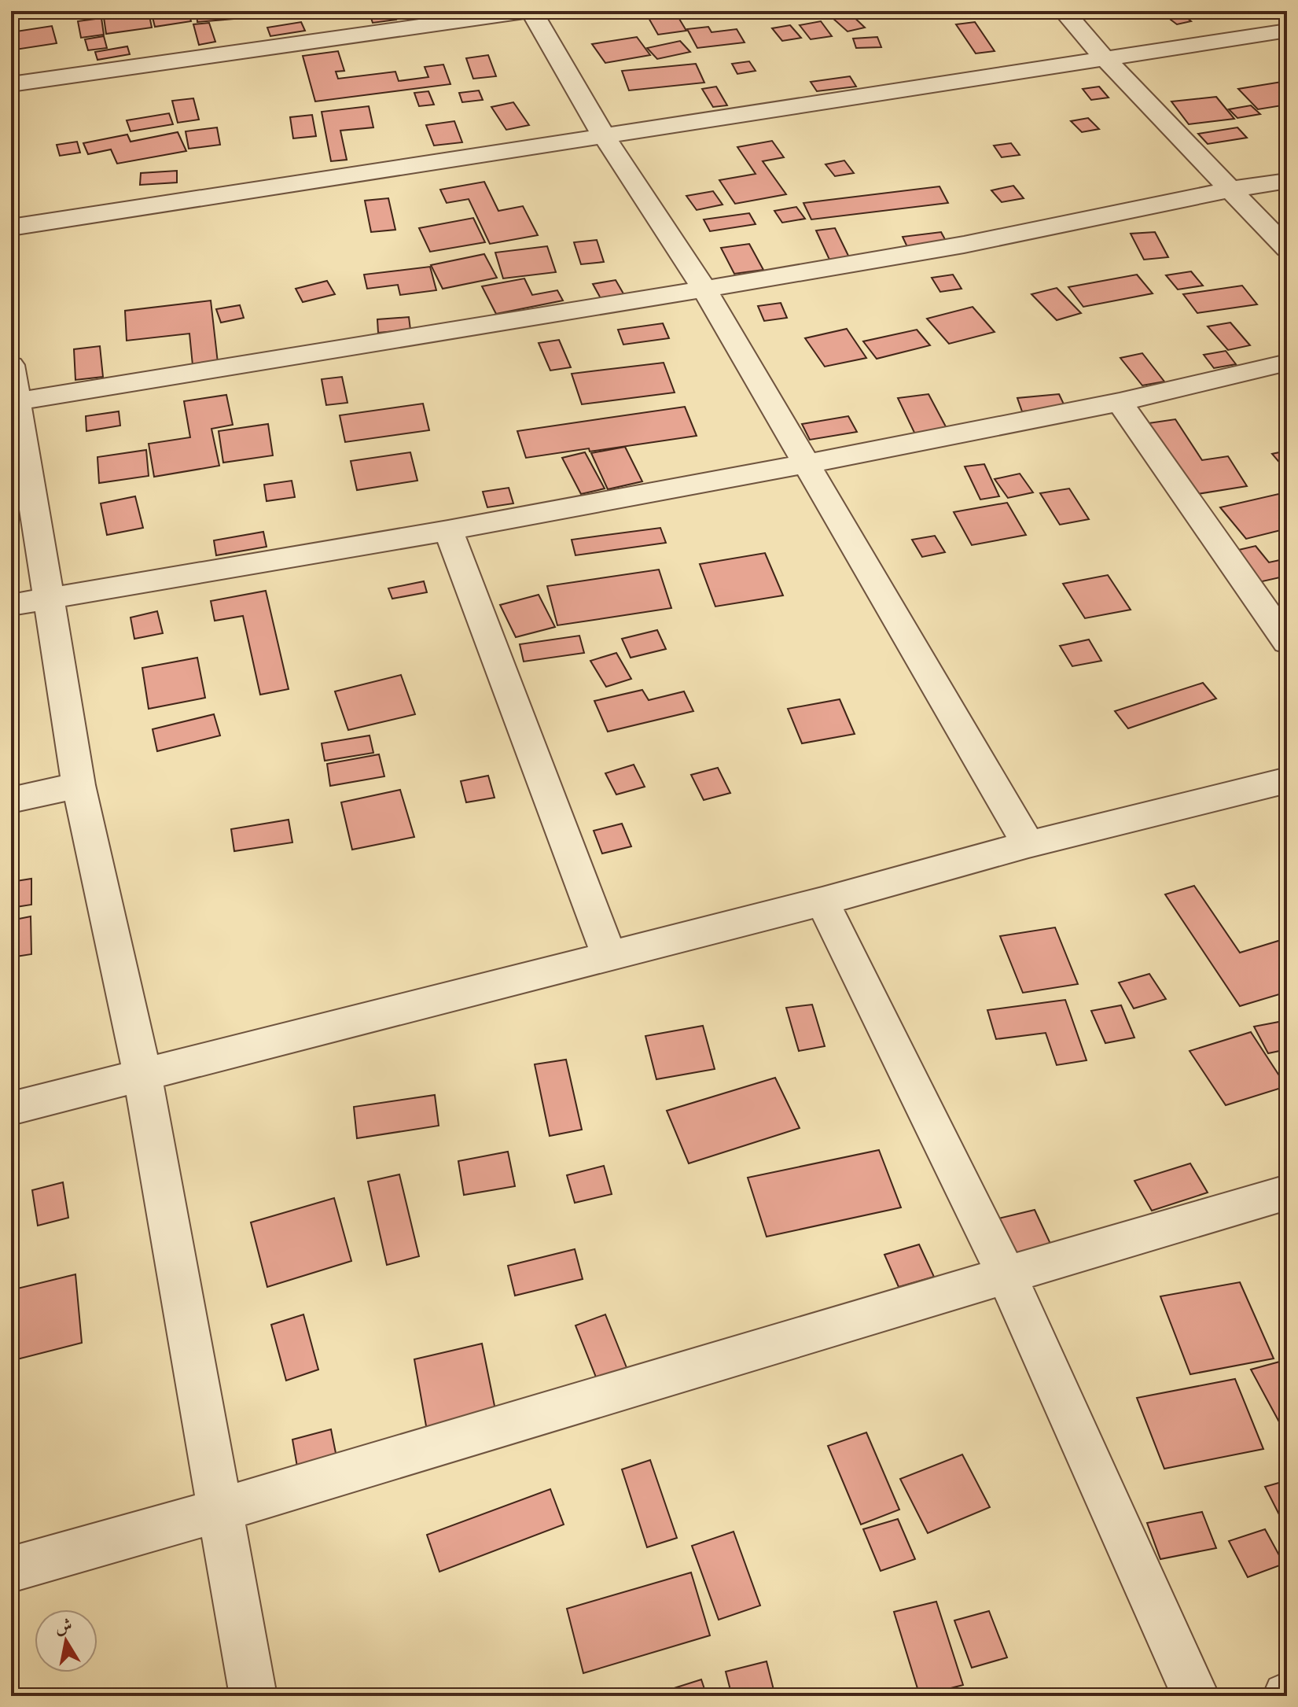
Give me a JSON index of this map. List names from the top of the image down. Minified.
{"north":"top"}
